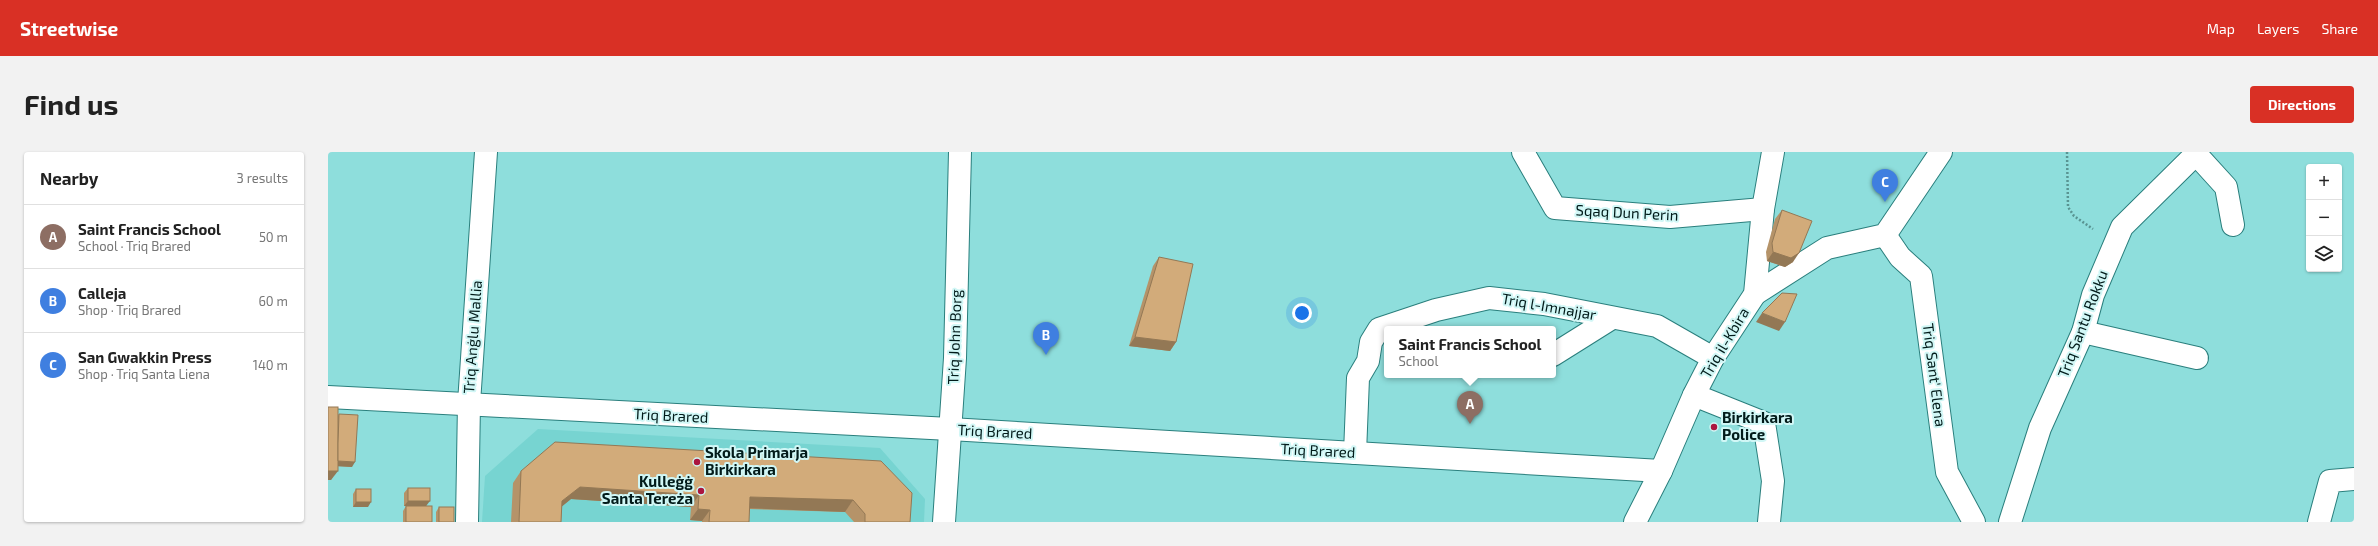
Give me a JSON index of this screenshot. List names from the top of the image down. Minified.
{"streets":{"street":["Sqaq Dun Perin","Triq l-Imnajjar","Triq Santu Rokku","Triq Anġlu Mallia","Triq John Borg","Triq il-Kbira","Triq Sant' Elena","Triq Brared"]},"crossings":[["Sqaq Dun Perin","Triq il-Kbira"],["Triq l-Imnajjar","Triq il-Kbira"],["Triq l-Imnajjar","Triq Brared"],["Triq Anġlu Mallia","Triq Brared"],["Triq John Borg","Triq Brared"],["Triq il-Kbira","Triq Brared"]],"places":["Birkirkara Police","Skola Primarja Birkirkara","Kulleġġ Santa Tereża"],"page":{"header":"Streetwise","nav":["Map","Layers","Share"],"buttons":"Directions","title":"Find us","heading":["Nearby","3 results"],"map_buttons":["+","−"],"pins":["C","B","A"],"list":[{"mark":"A","name":"Saint Francis School","note":"School · Triq Brared","value":"50 m"},{"mark":"B","name":"Calleja","note":"Shop · Triq Brared","value":"60 m"},{"mark":"C","name":"San Gwakkin Press","note":"Shop · Triq Santa Liena","value":"140 m"}],"popup":["Saint Francis School","School"]}}
